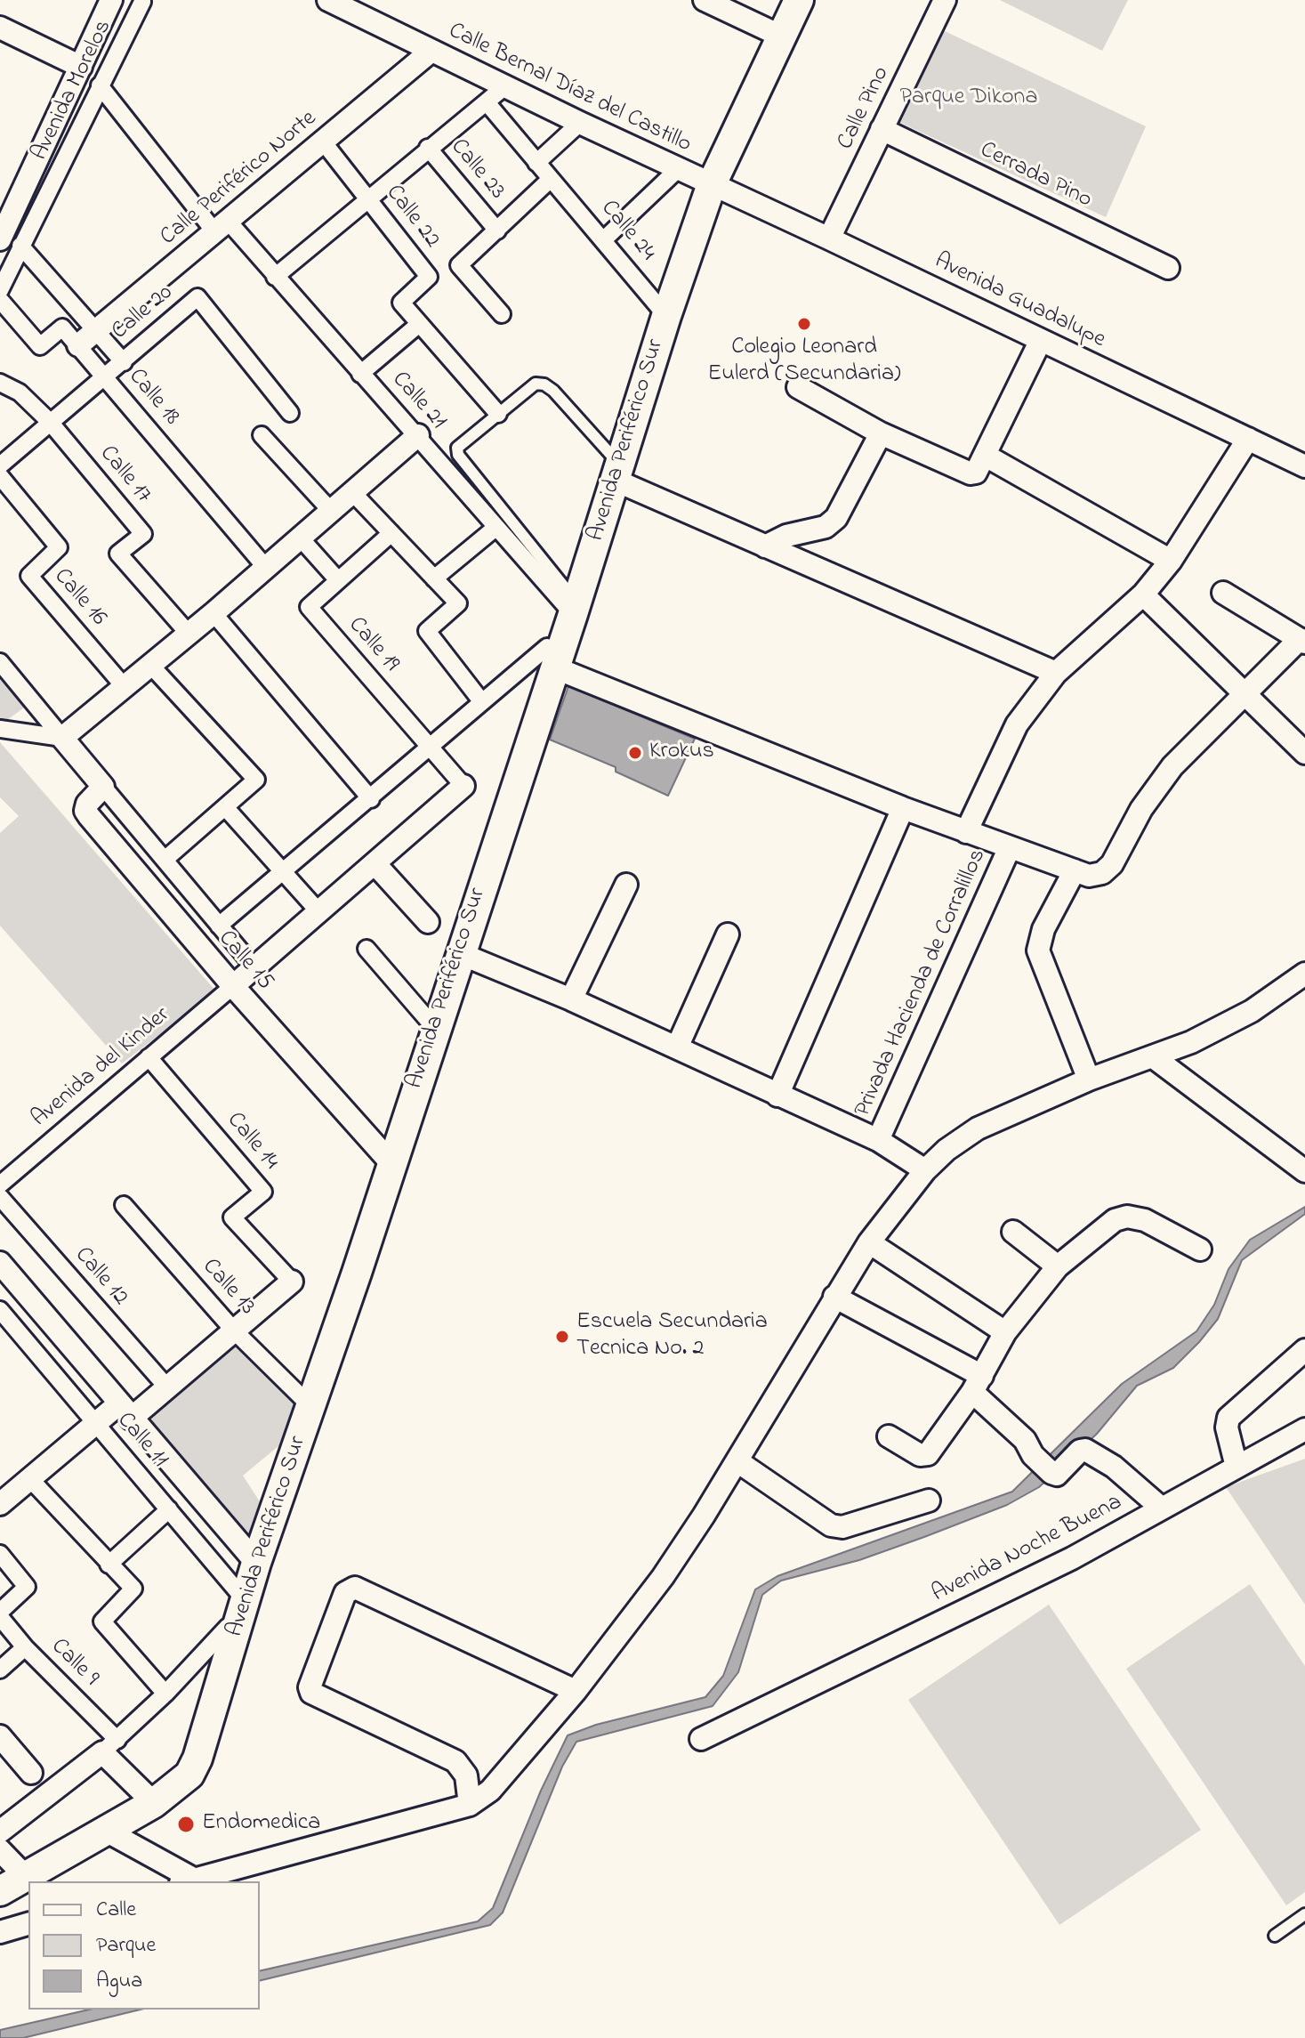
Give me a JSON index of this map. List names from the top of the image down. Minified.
{"streets":{"street":["Calle Bernal Díaz del Castillo","Avenida Morelos","Calle Pino","Calle 23","Cerrada Pino","Calle Periférico Norte","Calle 22","Calle 24","Avenida Guadalupe","Calle 20","Calle 18","Calle 21","Avenida Periférico Sur","Calle 17","Calle 16","Calle 19","Calle 15","Privada Hacienda de Corralillos","Avenida del Kinder","Calle 14","Calle 12","Calle 13","Calle 11","Avenida Noche Buena","Calle 9"]},"crossings":[["Calle Bernal Díaz del Castillo","Calle Periférico Norte"],["Calle Bernal Díaz del Castillo","Avenida Guadalupe"],["Calle Bernal Díaz del Castillo","Avenida Periférico Sur"],["Avenida Morelos","Calle 20"],["Avenida Morelos","Calle 21"],["Calle Pino","Cerrada Pino"],["Calle Pino","Avenida Guadalupe"],["Calle Periférico Norte","Calle 22"],["Calle Periférico Norte","Calle 20"],["Calle Periférico Norte","Calle 18"],["Calle Periférico Norte","Calle 21"],["Calle 24","Avenida Periférico Sur"],["Avenida Guadalupe","Avenida Periférico Sur"],["Calle 21","Avenida Periférico Sur"],["Avenida Periférico Sur","Calle 15"],["Avenida Periférico Sur","Calle 11"],["Calle 15","Avenida del Kinder"],["Avenida del Kinder","Calle 14"]],"parks":["Parque Dikona"],"places":["Colegio Leonard Eulerd (Secundaria)","Krokus","Escuela Secundaria Tecnica No. 2","Endomedica"],"legend":["Calle","Parque","Agua"]}
